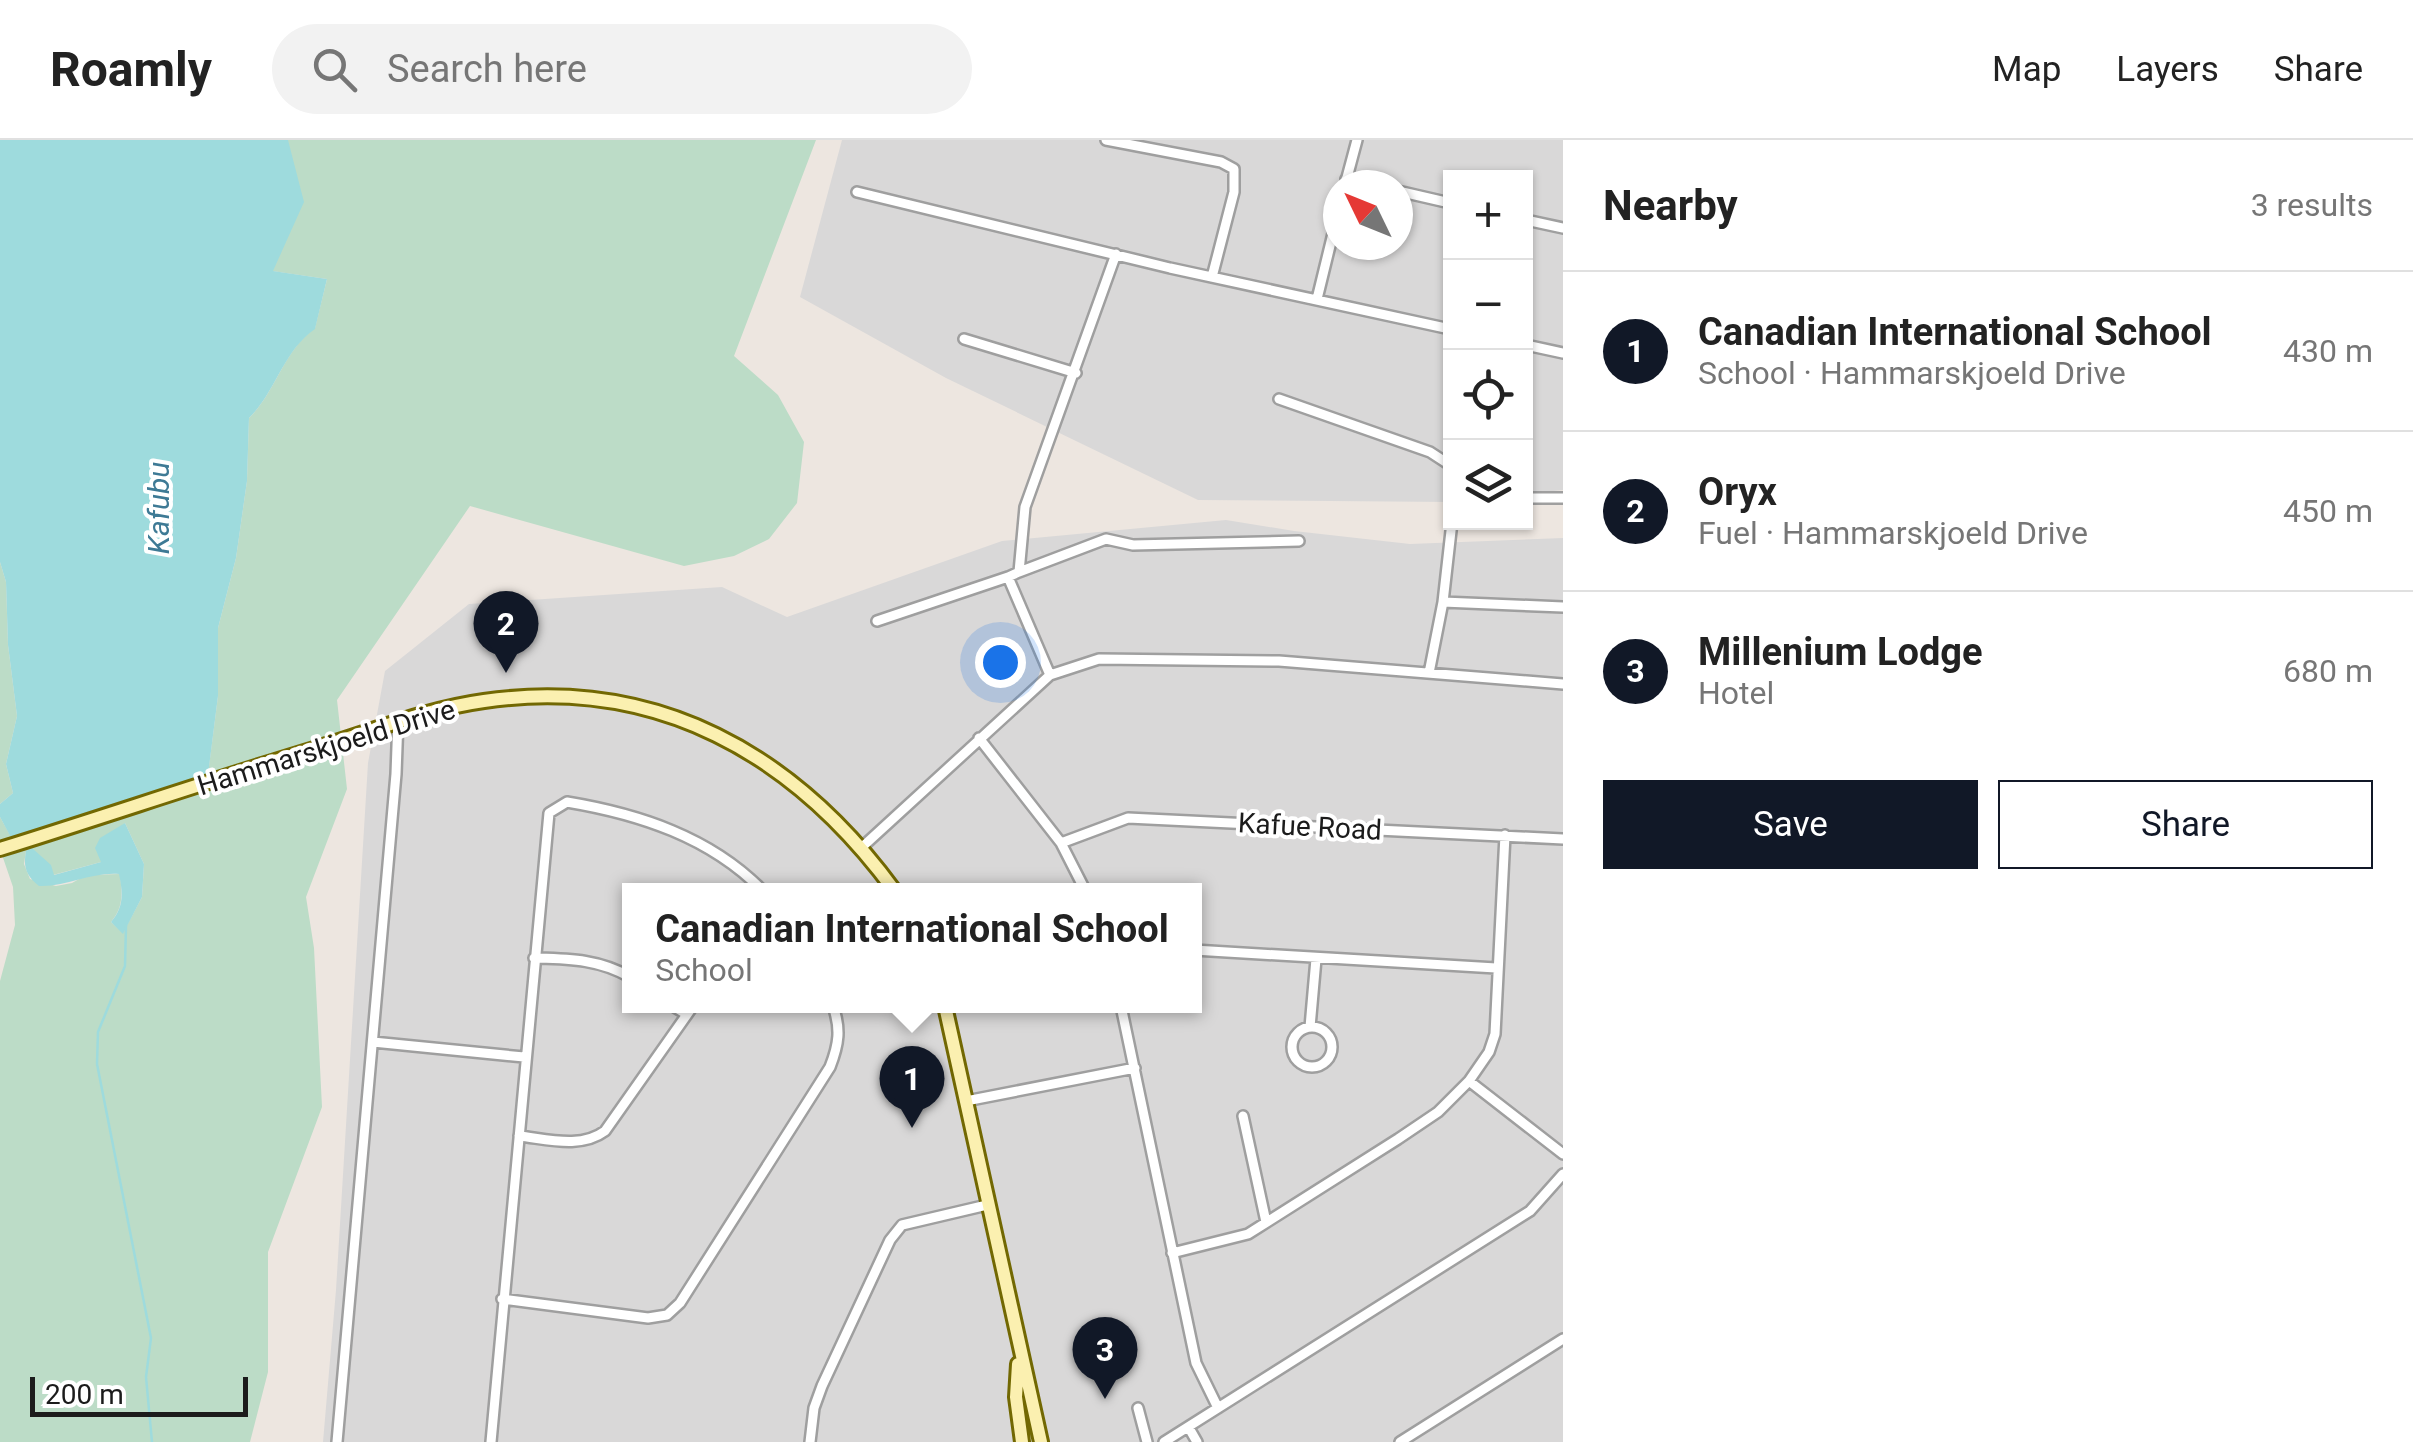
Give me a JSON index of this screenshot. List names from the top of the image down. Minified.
{"streets":{"main road":["Hammarskjoeld Drive"],"street":["Kafue Road"]},"water":["Kafubu"],"scale_bar":"200 m","north":"top left","page":{"header":"Roamly","search":"Search here","nav":["Map","Layers","Share"],"heading":["Nearby","3 results"],"map_buttons":["+","−"],"list":[{"mark":"1","name":"Canadian International School","note":"School · Hammarskjoeld Drive","value":"430 m"},{"mark":"2","name":"Oryx","note":"Fuel · Hammarskjoeld Drive","value":"450 m"},{"mark":"3","name":"Millenium Lodge","note":"Hotel","value":"680 m"}],"pins":["2","1","3"],"buttons":["Save","Share"],"popup":["Canadian International School","School"],"scale":"200 m"}}
